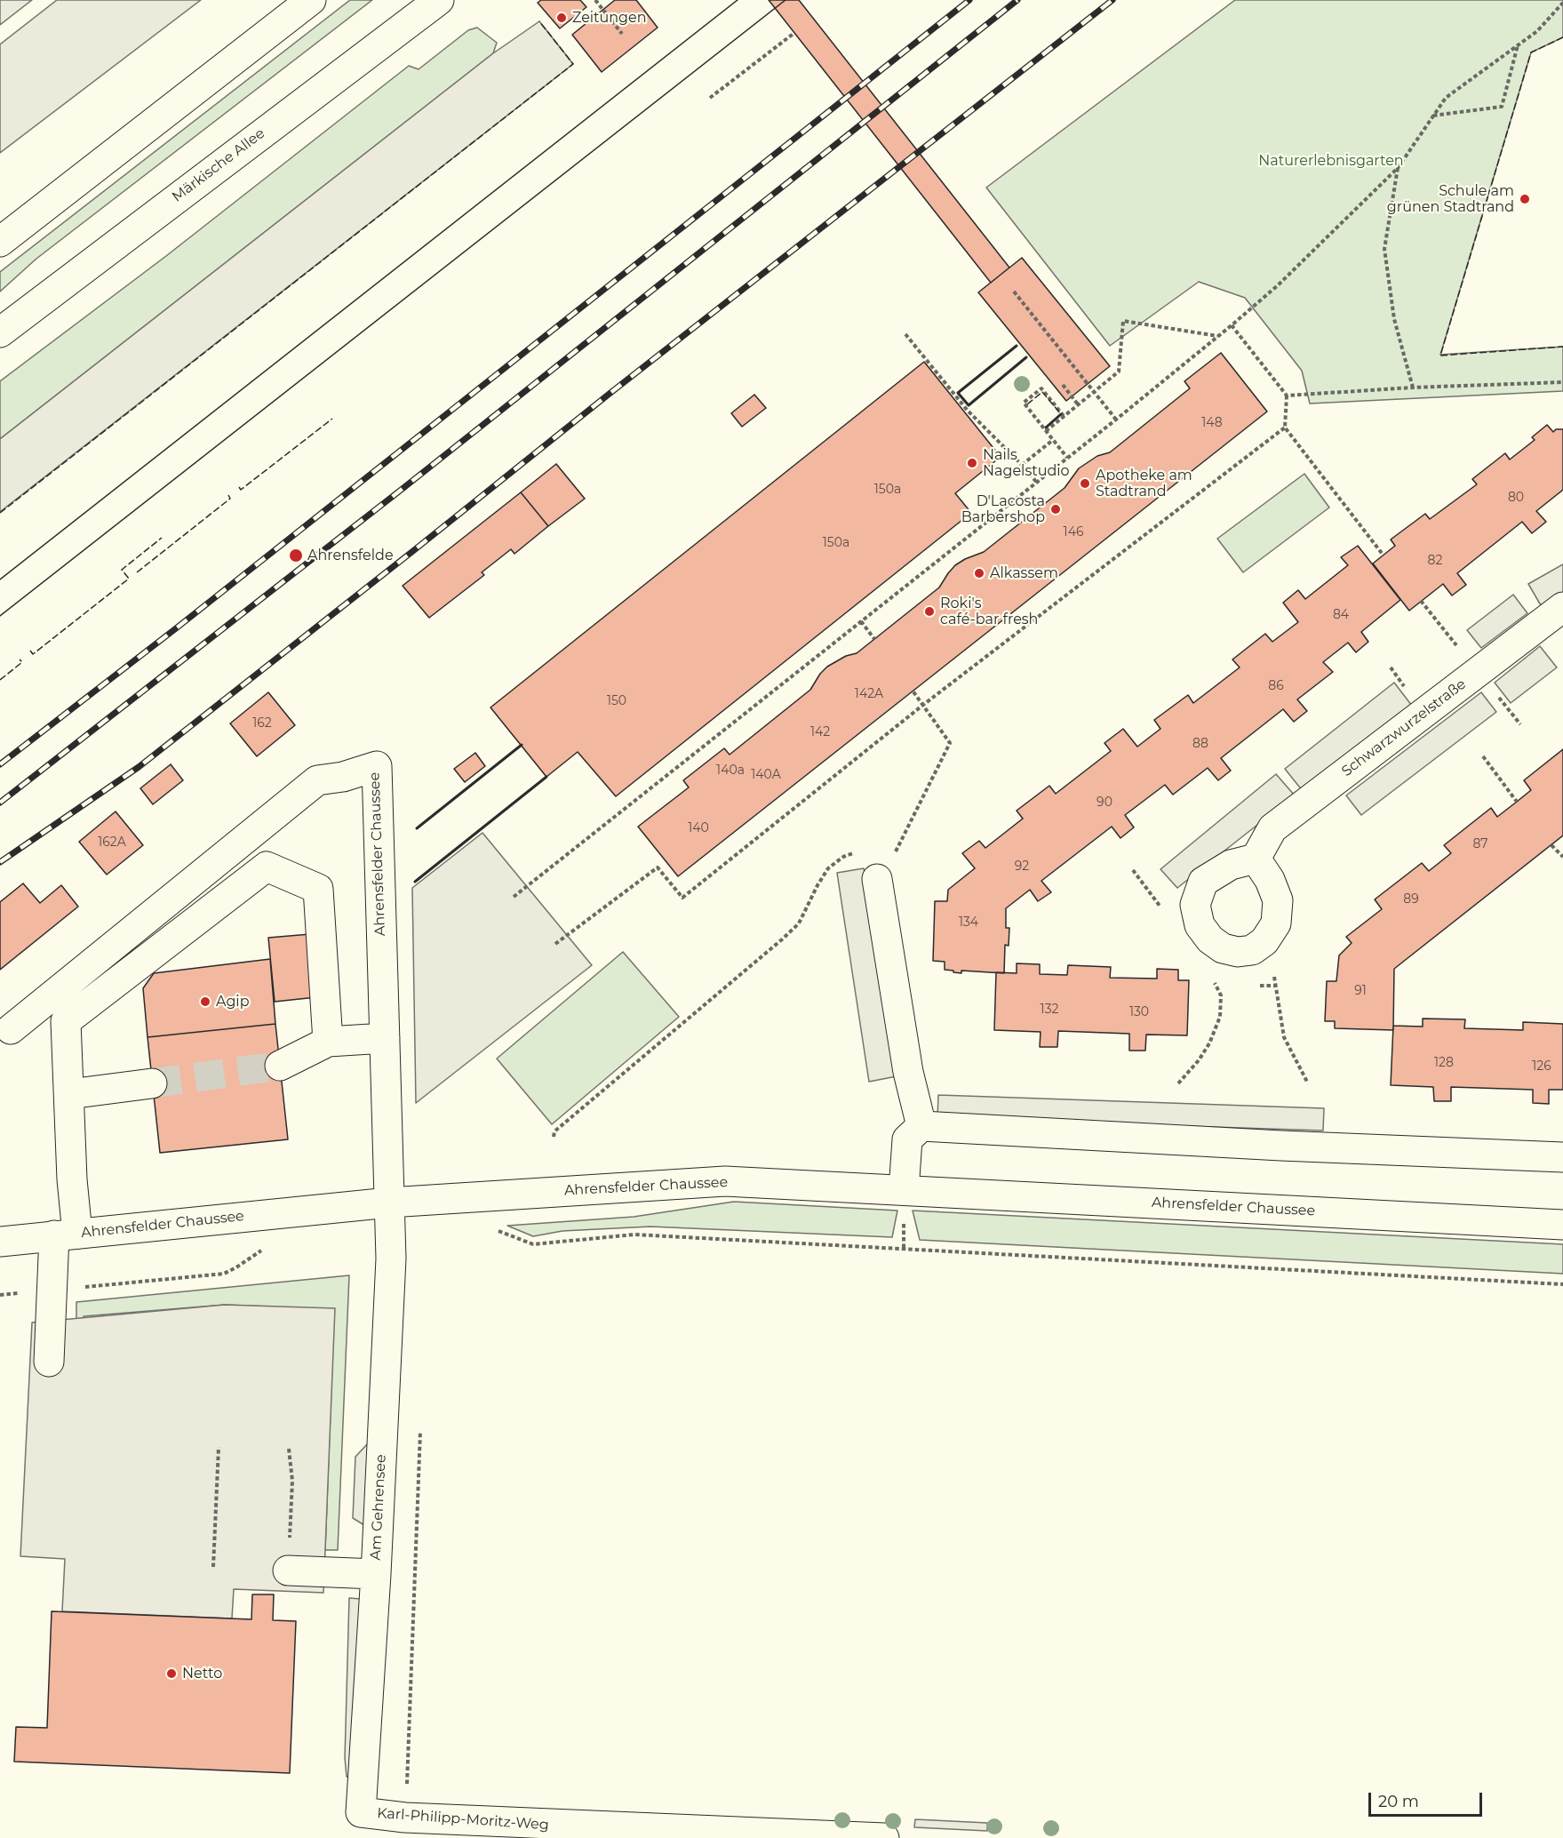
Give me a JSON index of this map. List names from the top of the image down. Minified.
{"streets":{"main road":["Märkische Allee","Schwarzwurzelstraße","Ahrensfelder Chaussee","Am Gehrensee","Karl-Philipp-Moritz-Weg"]},"crossings":[["Ahrensfelder Chaussee","Am Gehrensee"],["Am Gehrensee","Karl-Philipp-Moritz-Weg"]],"parks":["Naturerlebnisgarten"],"places":["Zeitungen","Schule am grünen Stadtrand","Nails Nagelstudio","Apotheke am Stadtrand","D'Lacosta Barbershop","Ahrensfelde","Alkassem","Roki's café-bar fresh","Agip","Netto"],"house_numbers":["148","150a","80","146","150a","82","84","86","142A","150","162","142","88","140a","140A","90","140","162A","87","92","89","134","91","132","130","128","126"],"scale_bar":"20 m"}
